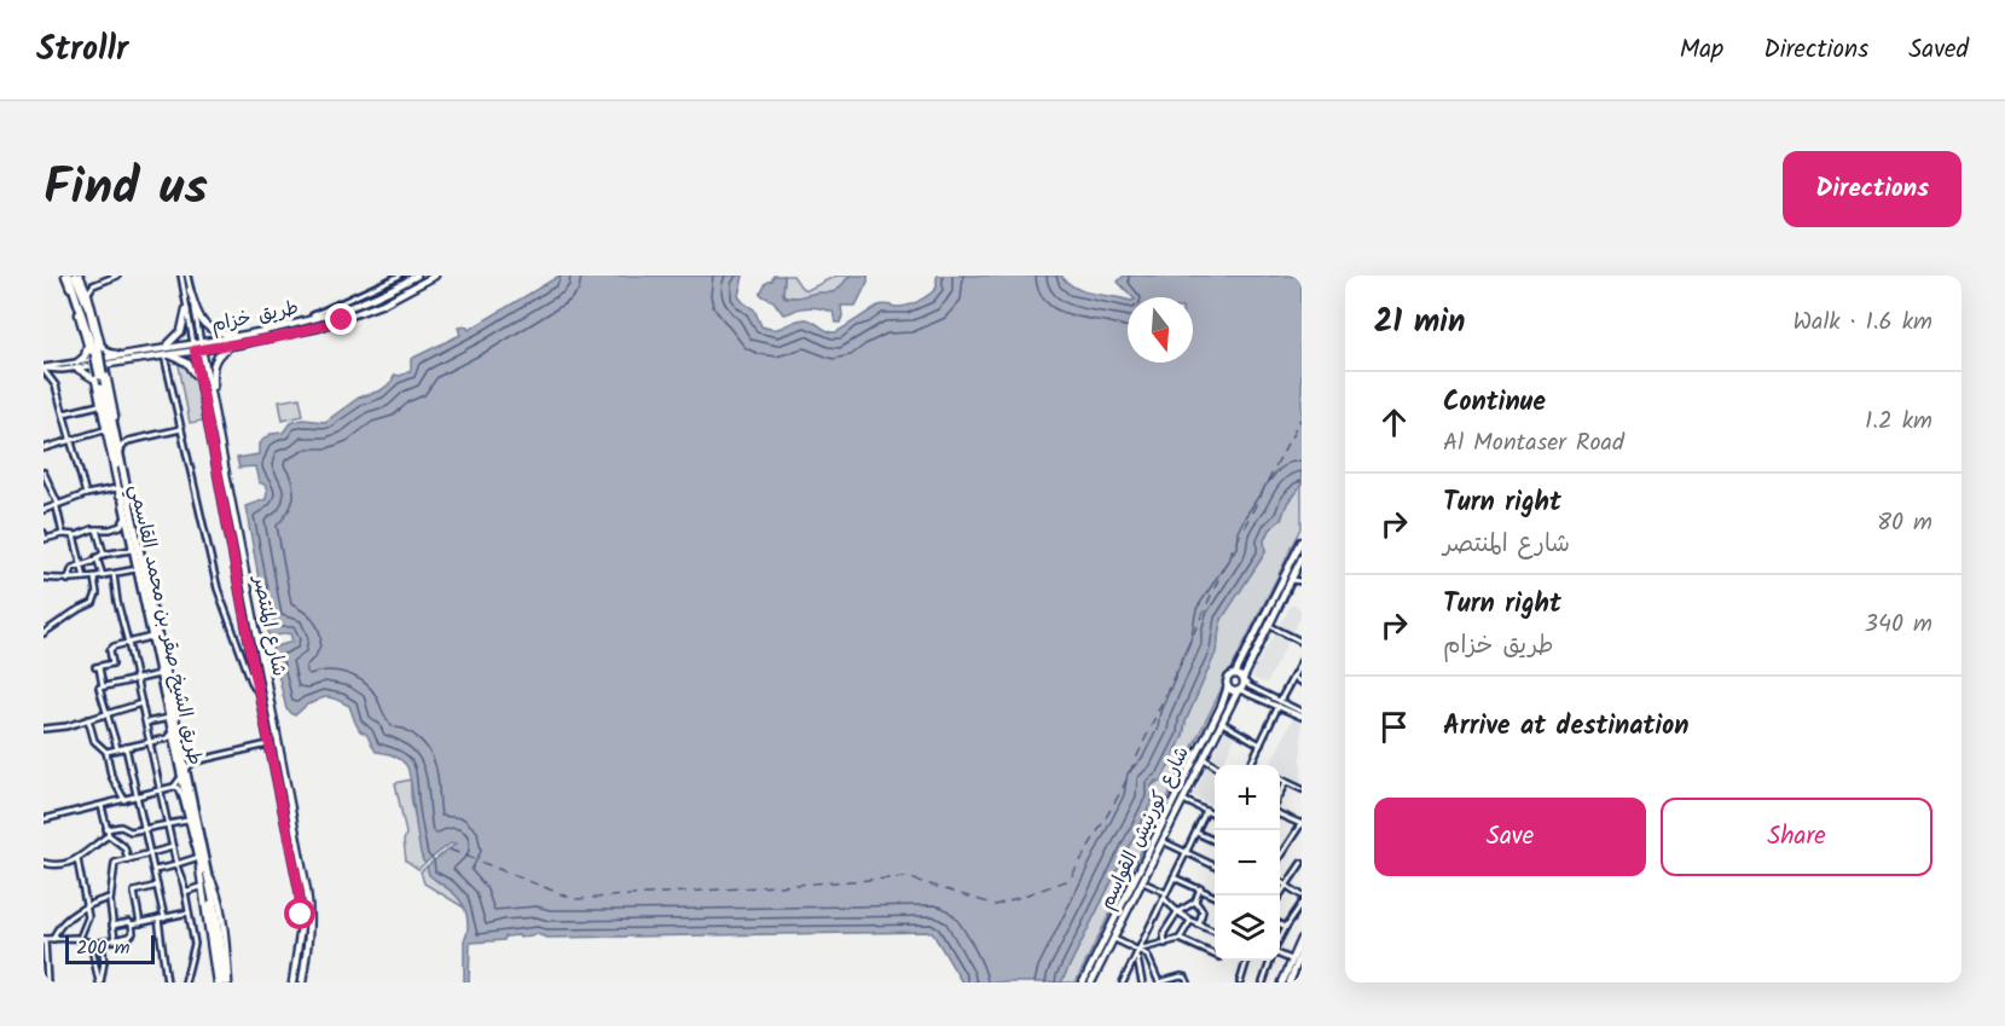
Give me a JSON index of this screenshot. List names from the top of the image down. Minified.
{"streets":{"highway":["طريق الشيخ صقر بن محمد القاسمي"],"main road":["طريق خزام","شارع المنتصر","شارع كورنيش القواسم"]},"crossings":[["طريق خزام","طريق الشيخ صقر بن محمد القاسمي"],["طريق خزام","شارع المنتصر"]],"scale_bar":"200 m","north":"bottom","page":{"header":"Strollr","nav":["Map","Directions","Saved"],"title":"Find us","buttons":["Directions",["Save","Share"]],"heading":["21 min","Walk · 1.6 km"],"list":[["Continue","Al Montaser Road","1.2 km"],["Turn right","شارع المنتصر","80 m"],["Turn right","طريق خزام","340 m"],"Arrive at destination"],"map_buttons":["+","−"],"scale":"200 m"}}
